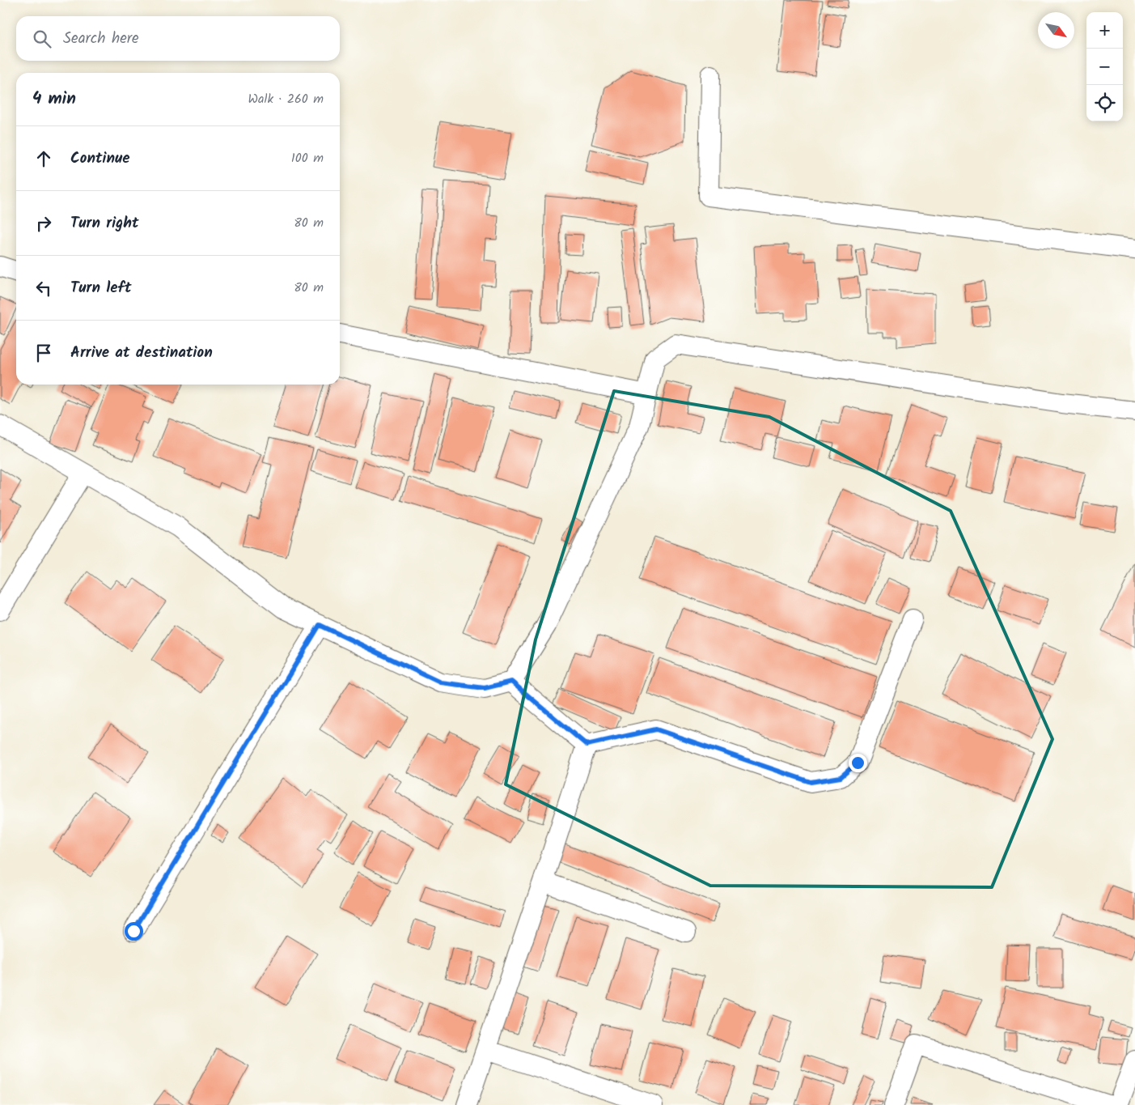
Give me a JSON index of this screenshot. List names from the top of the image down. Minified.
{"north":"bottom right","page":{"map_buttons":["+","−"],"search":"Search here","heading":["4 min","Walk · 260 m"],"list":[["Continue","100 m"],["Turn right","80 m"],["Turn left","80 m"],"Arrive at destination"]}}
